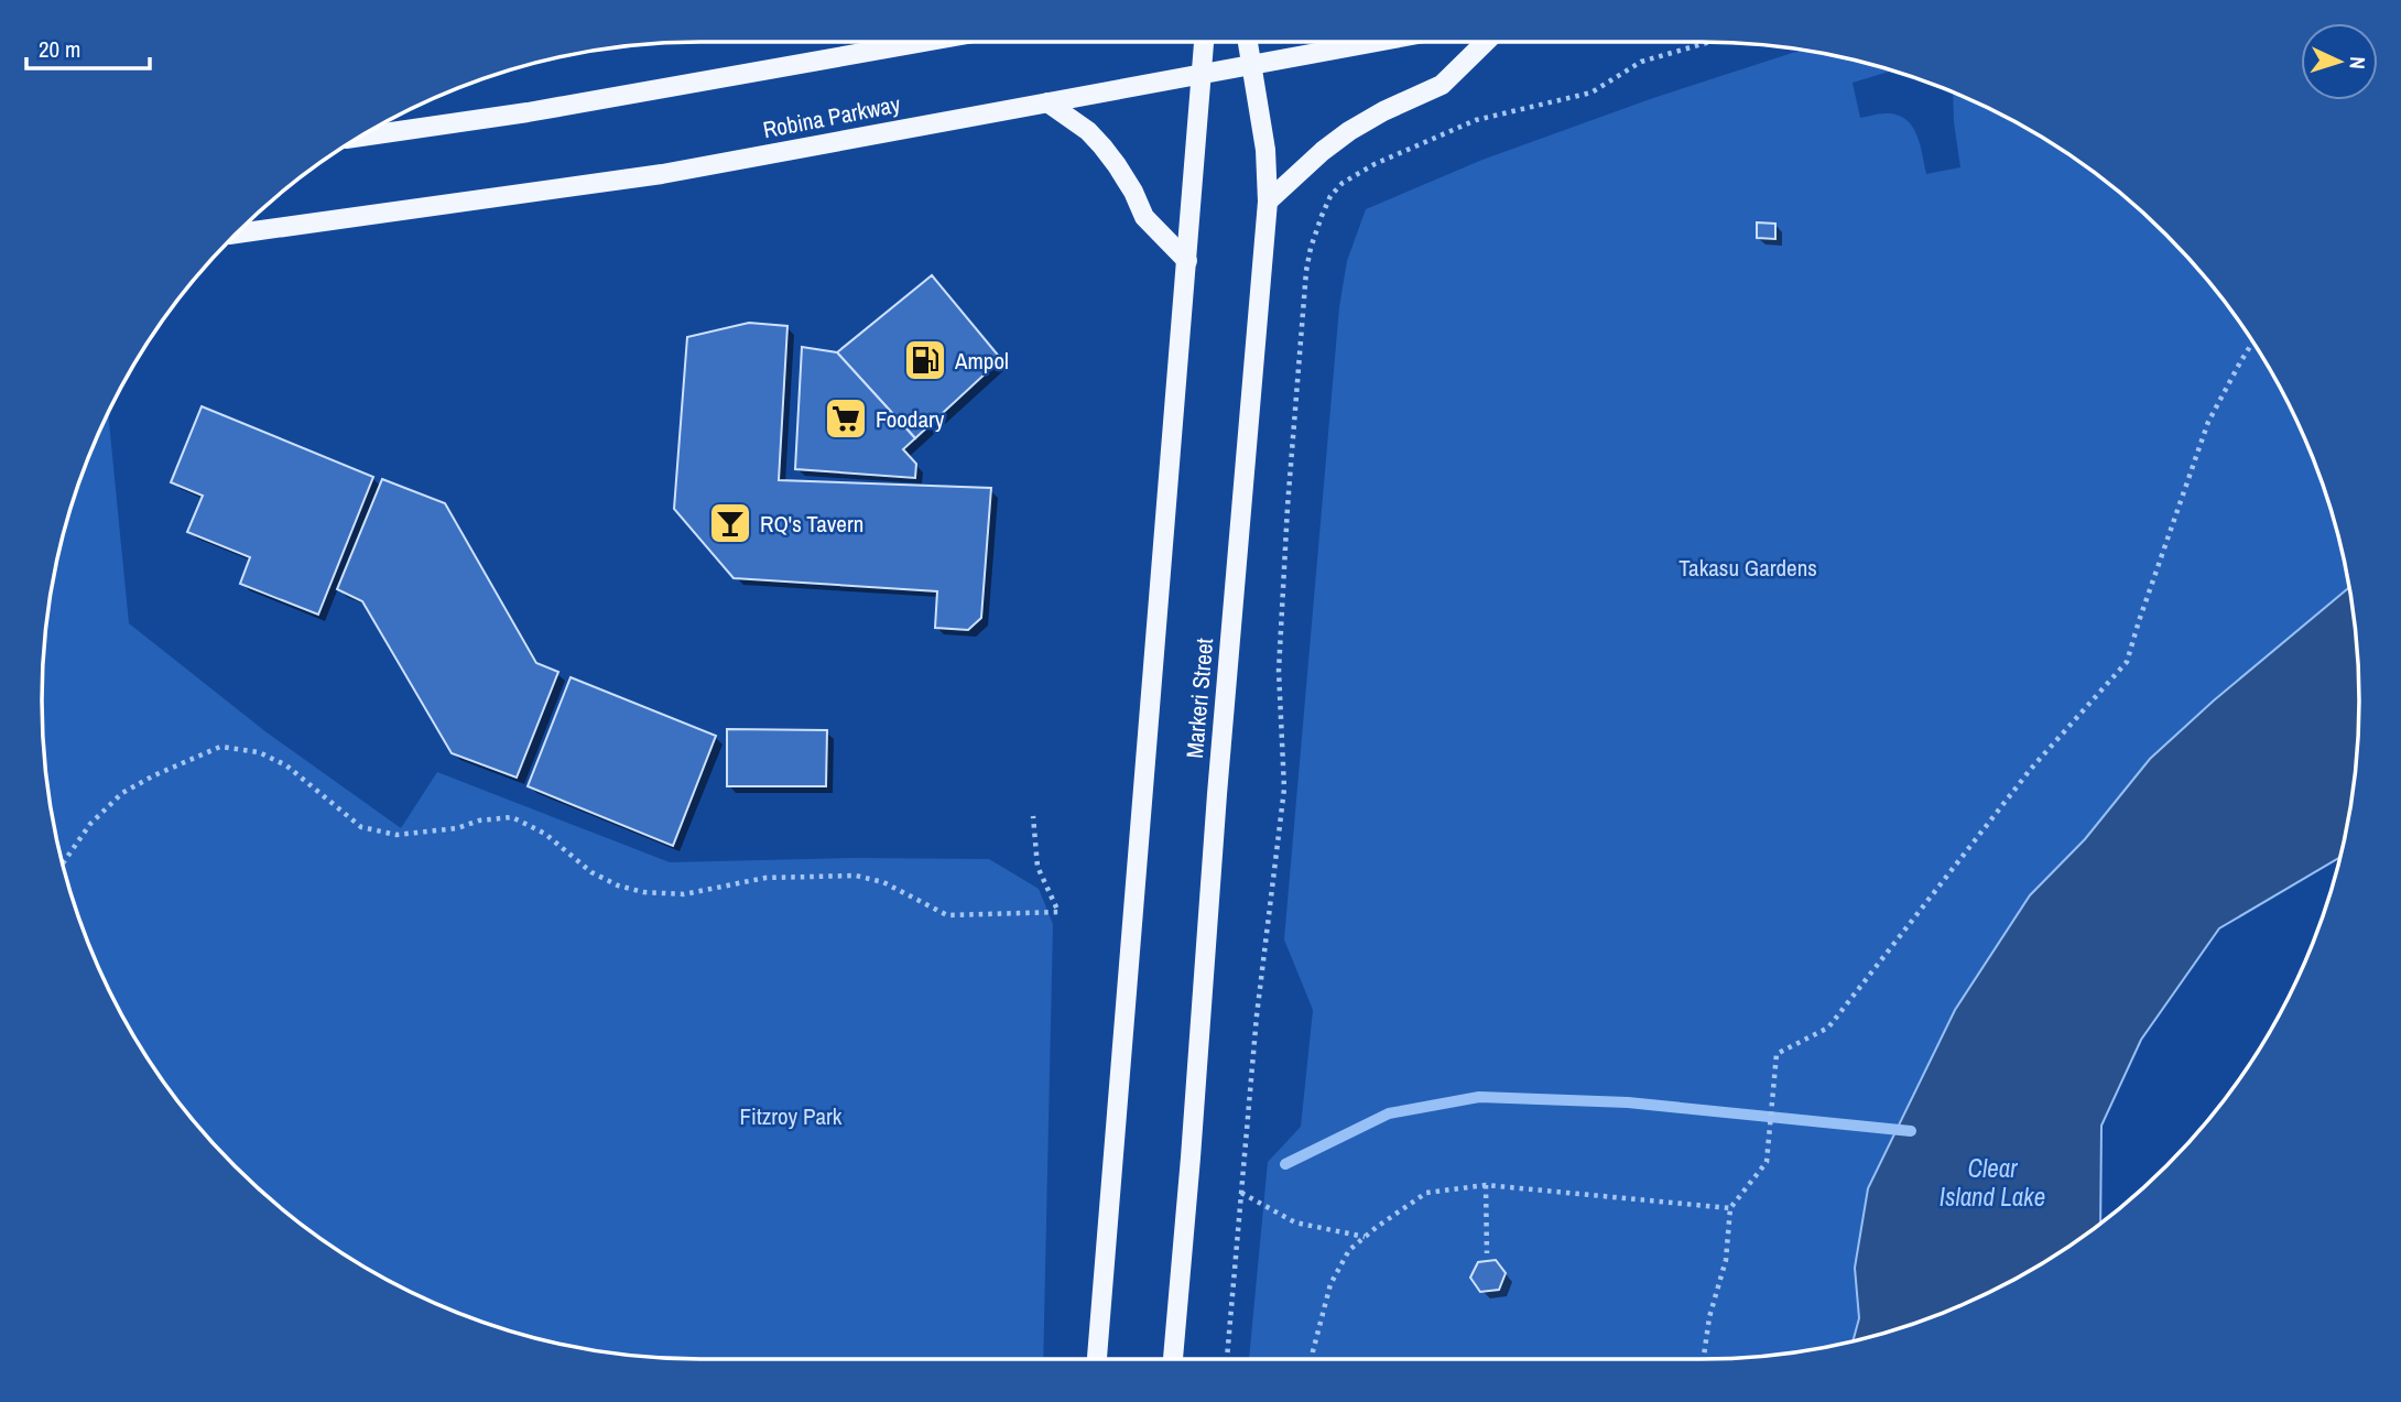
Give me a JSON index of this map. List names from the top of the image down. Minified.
{"streets":{"main road":["Robina Parkway","Markeri Street"]},"crossings":[["Robina Parkway","Markeri Street"]],"water":["Clear Island Lake"],"parks":["Takasu Gardens","Fitzroy Park"],"places":{"fuel station":["Ampol"],"supermarket":["Foodary"],"bar":["RQ's Tavern"]},"scale_bar":"20 m","north":"right"}
